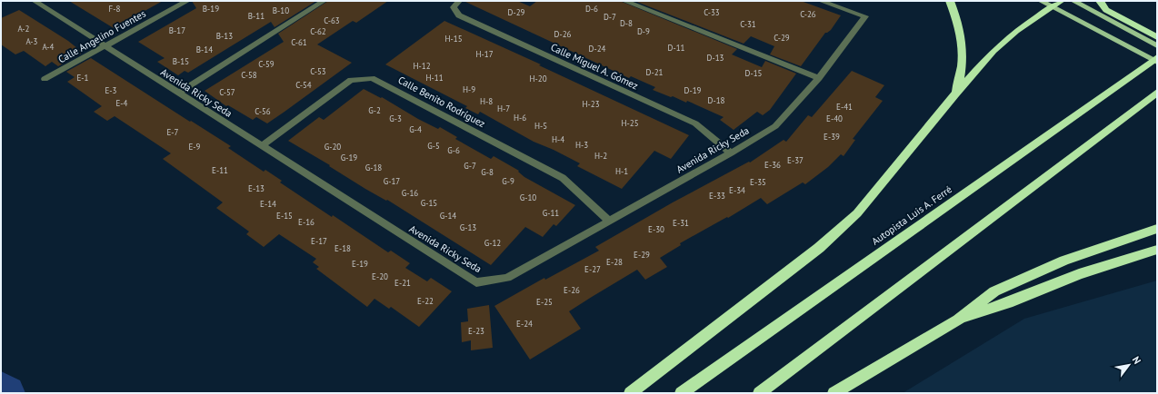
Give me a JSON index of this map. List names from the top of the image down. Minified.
{"streets":{"highway":["Autopista Luis A. Ferré"],"street":["Calle Angelino Fuentes","Calle Miguel A. Gómez","Avenida Ricky Seda","Calle Benito Rodríguez"]},"crossings":[["Calle Angelino Fuentes","Avenida Ricky Seda"],["Calle Miguel A. Gómez","Avenida Ricky Seda"],["Avenida Ricky Seda","Calle Benito Rodríguez"]],"house_numbers":["F-8","B-19","D-6","B-10","D-29","C-33","C-26","B-11","D-7","C-63","D-8","C-31","A-2","B-17","C-62","D-9","D-26","B-13","C-29","H-15","A-3","C-61","A-4","D-11","D-24","B-14","H-17","D-13","B-15","C-59","H-12","C-53","D-21","D-15","C-58","E-1","H-11","H-20","C-54","H-9","E-3","D-19","C-57","D-18","H-8","E-4","H-23","E-41","H-7","G-2","C-56","H-6","G-3","E-40","H-25","H-5","G-4","E-7","E-39","H-4","H-3","G-5","E-9","G-20","G-6","H-2","G-19","E-37","E-36","G-7","G-18","E-11","H-1","G-8","G-17","G-9","E-35","E-13","E-34","G-16","E-33","G-10","G-15","E-14","G-11","E-15","G-14","E-16","E-31","G-13","E-30","E-17","G-12","E-18","E-29","E-28","E-19","E-27","E-20","E-21","E-26","E-22","E-25","E-24","E-23"],"north":"top right"}
